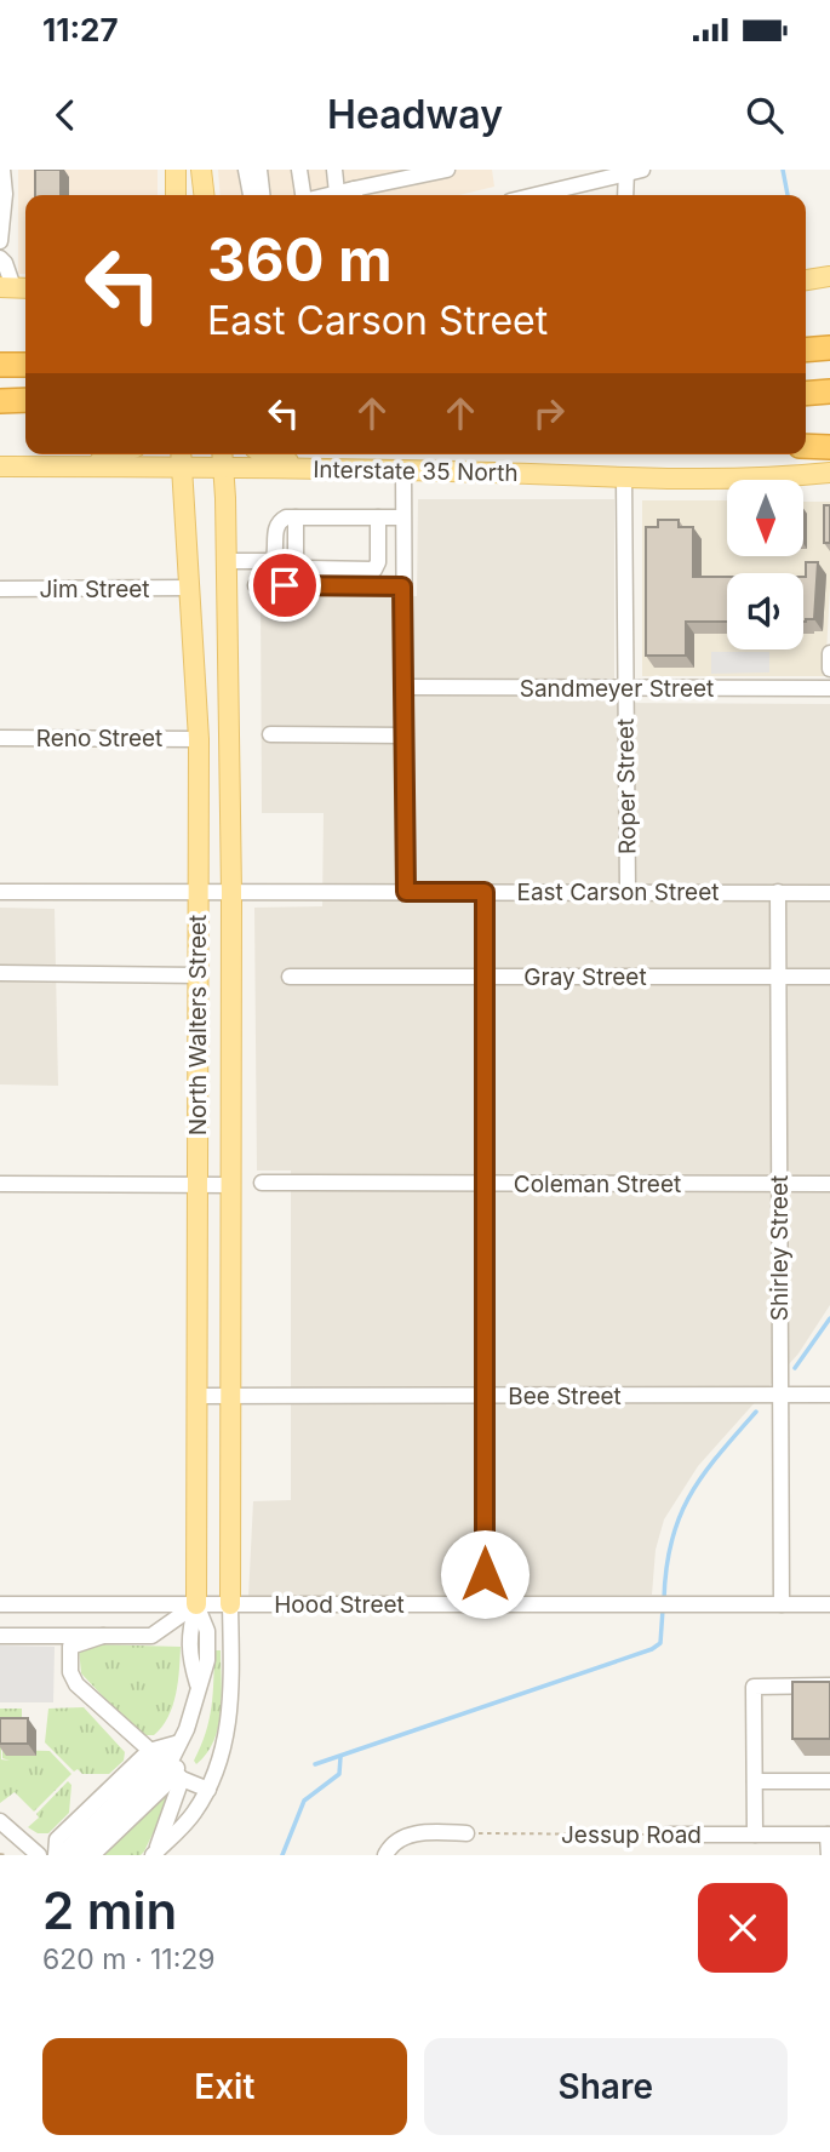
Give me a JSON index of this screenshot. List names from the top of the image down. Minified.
{"streets":{"main road":["Interstate 35 North","North Walters Street"],"street":["Jim Street","Sandmeyer Street","Reno Street","Roper Street","East Carson Street","Gray Street","Coleman Street","Shirley Street","Bee Street","Hood Street","Jessup Road"]},"crossings":[["Interstate 35 North","Roper Street"],["Interstate 35 North","North Walters Street"],["Jim Street","North Walters Street"],["Sandmeyer Street","Roper Street"],["Reno Street","North Walters Street"],["Roper Street","East Carson Street"],["East Carson Street","North Walters Street"],["East Carson Street","Shirley Street"],["Gray Street","Shirley Street"],["North Walters Street","Bee Street"],["North Walters Street","Hood Street"],["Coleman Street","Shirley Street"],["Shirley Street","Bee Street"],["Shirley Street","Hood Street"]],"north":"bottom","page":{"status":"11:27","header":"Headway","turn":["360 m","East Carson Street"],"heading":["2 min","620 m · 11:29"],"buttons":["Exit","Share"]}}
